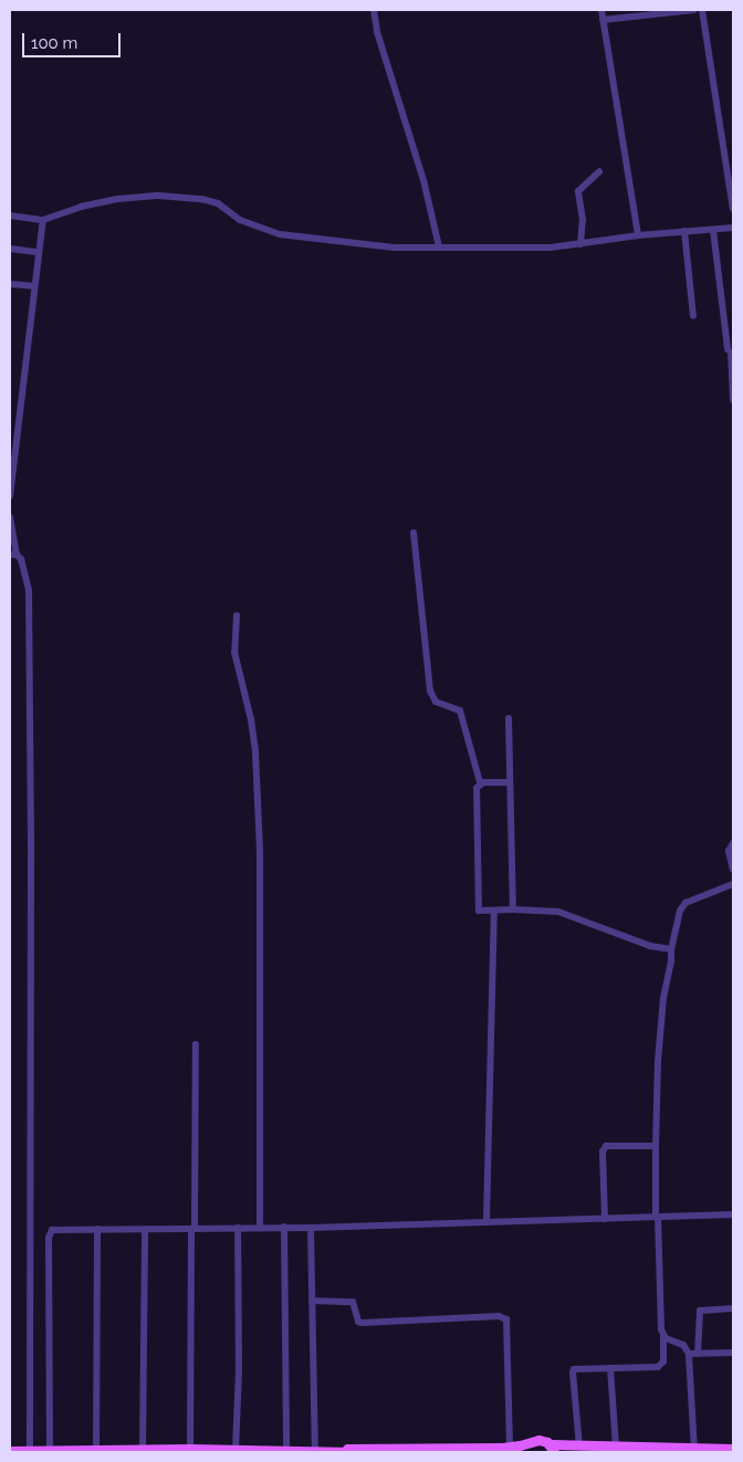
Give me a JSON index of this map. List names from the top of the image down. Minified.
{"scale_bar":"100 m"}
